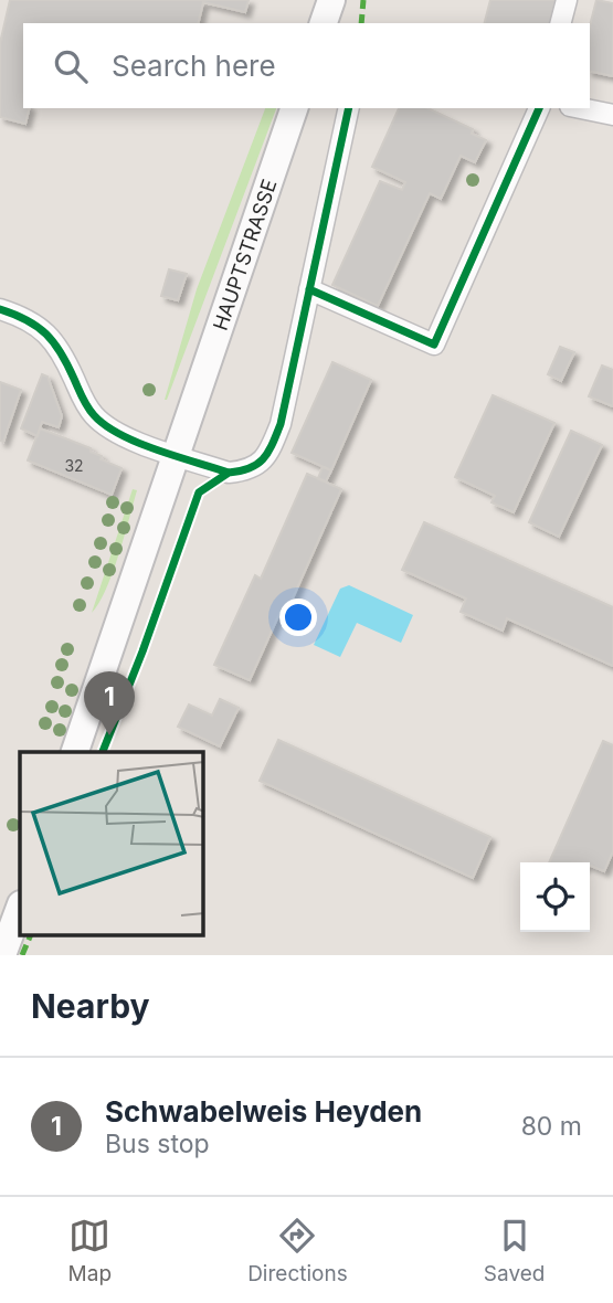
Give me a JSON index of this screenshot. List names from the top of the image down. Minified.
{"streets":{"main road":["HAUPTSTRASSE"]},"house_numbers":["32"],"page":{"search":"Search here","pins":"1","heading":"Nearby","list":[{"mark":"1","name":"Schwabelweis Heyden","note":"Bus stop","value":"80 m"}],"nav":["Map","Directions","Saved"]}}
